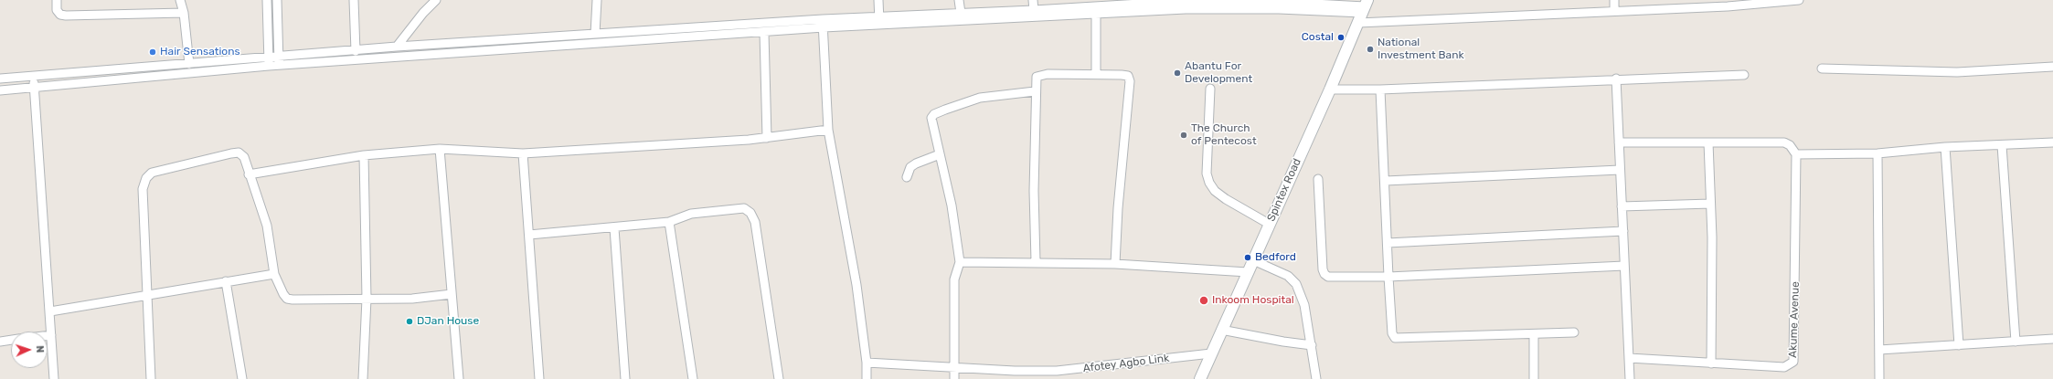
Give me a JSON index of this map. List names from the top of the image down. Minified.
{"streets":{"main road":["Spintex Road"],"street":["Akume Avenue","Afotey Agbo Link"]},"crossings":[["Spintex Road","Afotey Agbo Link"]],"places":["Costal","National Investment Bank","Hair Sensations","Abantu For Development","The Church of Pentecost","Bedford","Inkoom Hospital","DJan House"],"north":"right"}
